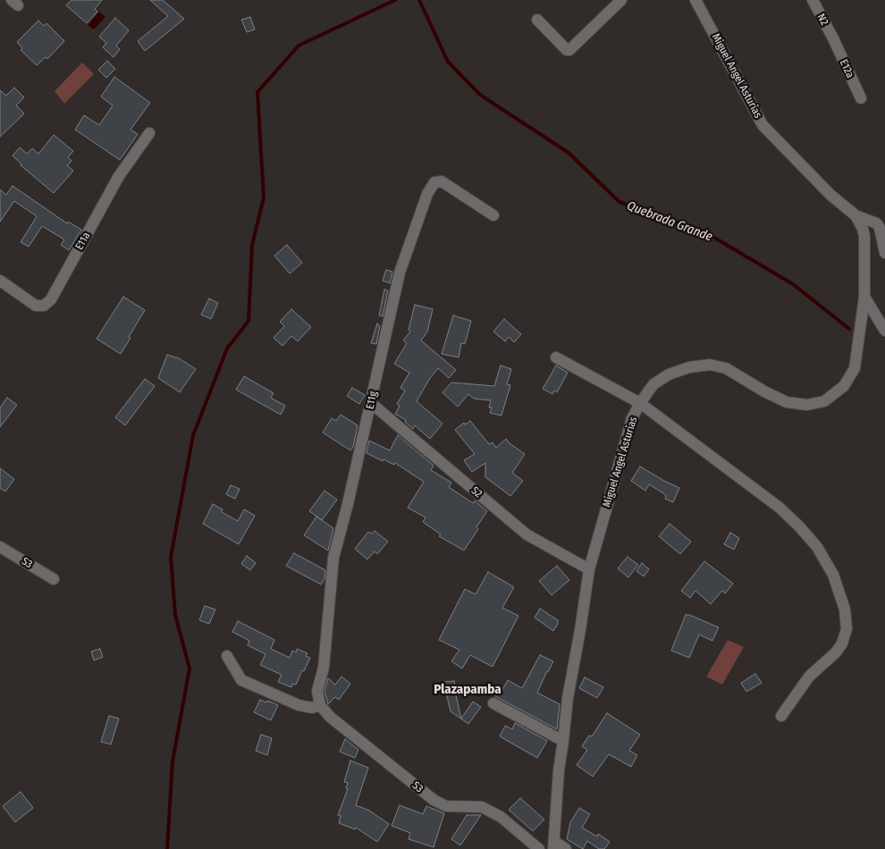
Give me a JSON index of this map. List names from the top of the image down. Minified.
{"streets":{"street":["N2","E12a","Miguel Angel Asturias","E11a","E11g","S2","S3"]},"crossings":[["N2","E12a"],["Miguel Angel Asturias","S2"],["E11g","S2"],["E11g","S3"]],"districts":["Plazapamba"],"water":["Quebrada Grande"]}
